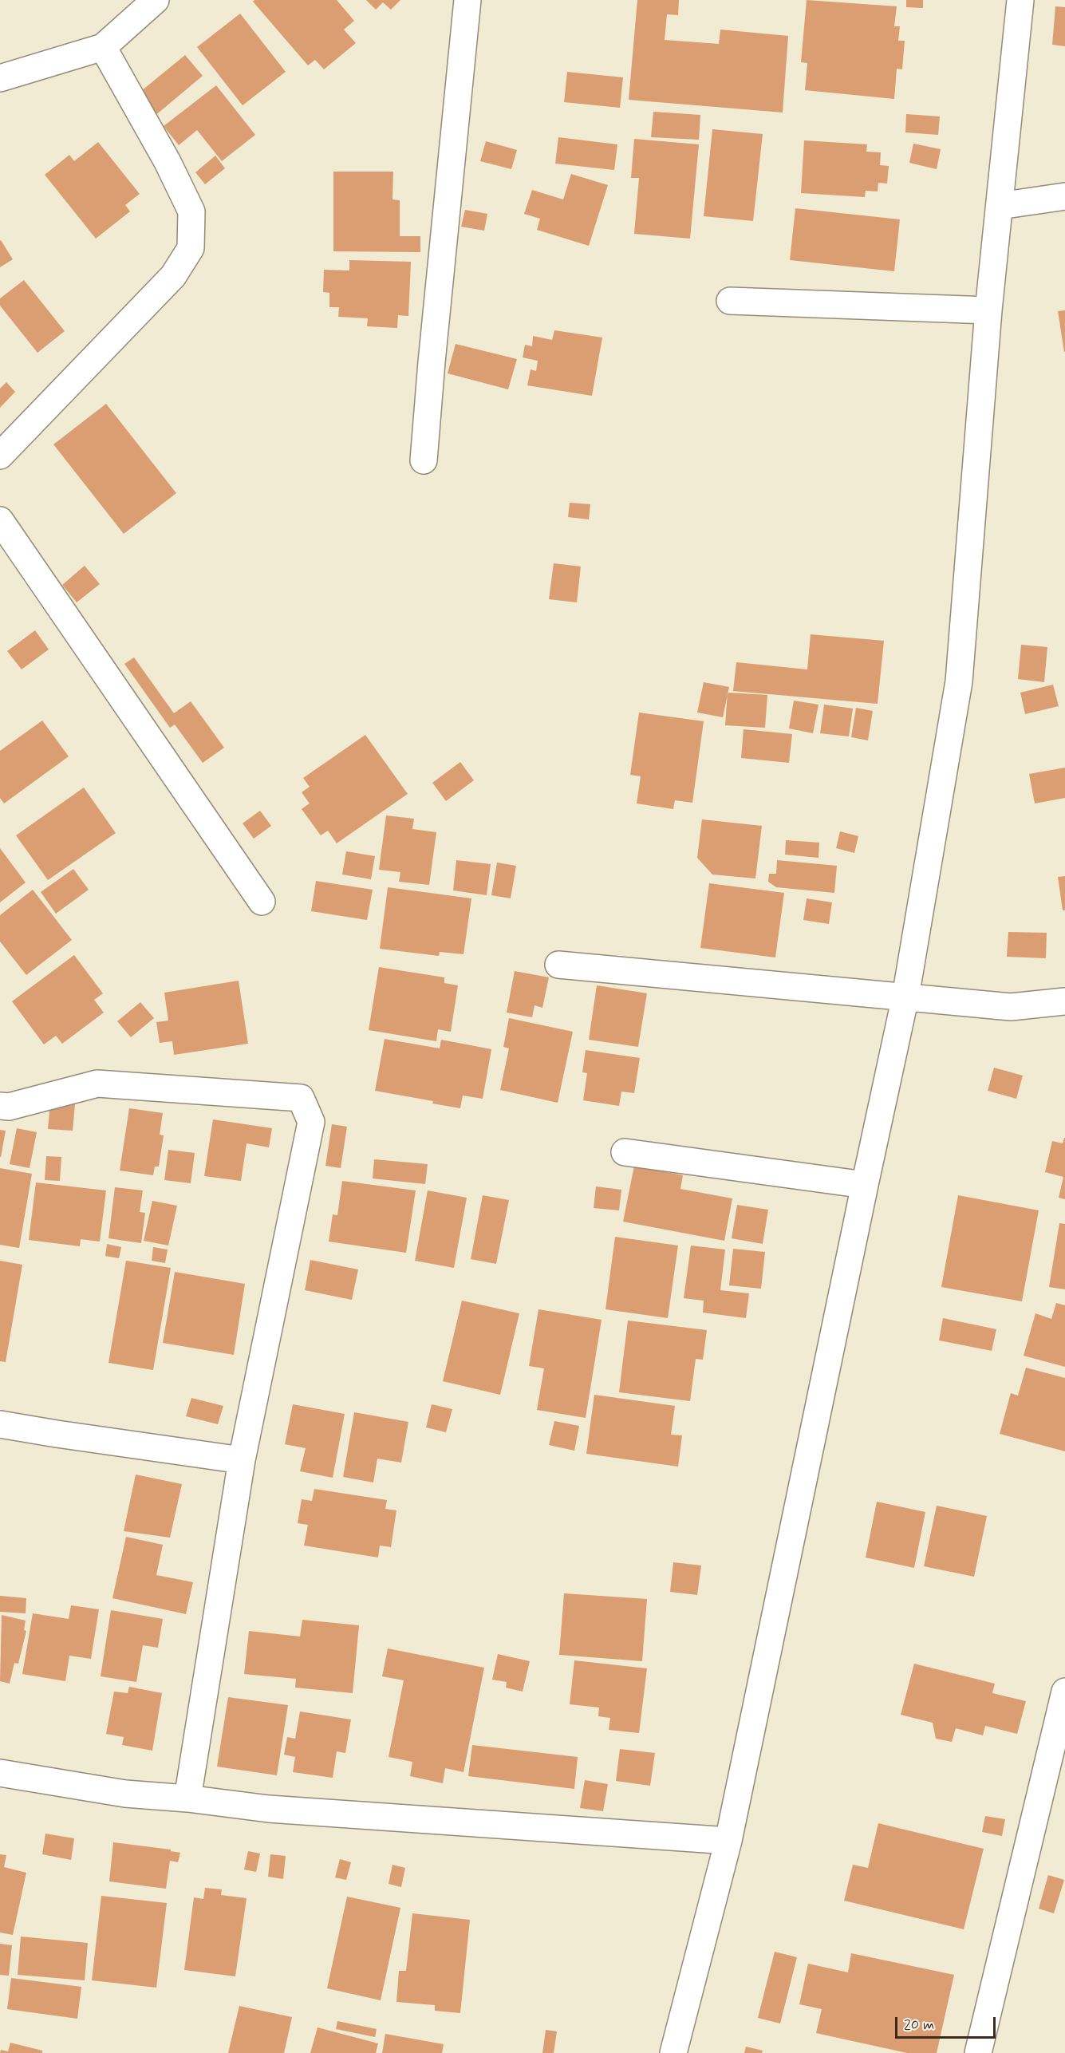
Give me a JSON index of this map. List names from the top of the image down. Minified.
{"scale_bar":"20 m"}
